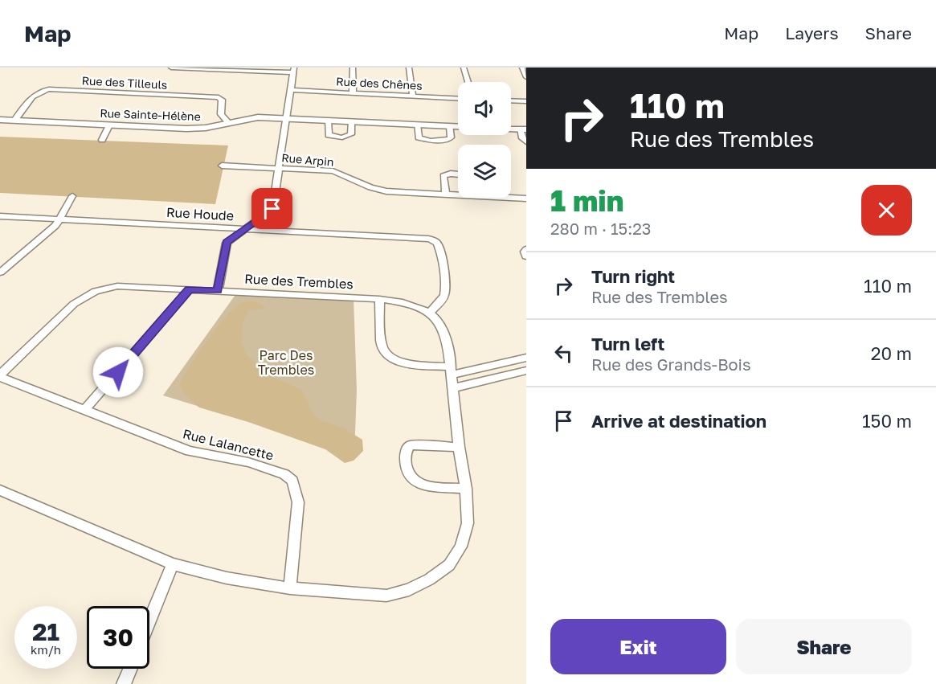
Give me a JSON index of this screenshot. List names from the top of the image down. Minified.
{"streets":{"street":["Rue des Tilleuls","Rue des Chênes","Rue Sainte-Hélène","Rue Arpin","Rue Houde","Rue des Trembles","Rue Lalancette"]},"crossings":[["Rue des Tilleuls","Rue Sainte-Hélène"],["Rue Houde","Rue des Trembles"],["Rue des Trembles","Rue Lalancette"]],"parks":["Parc Des Trembles"],"page":{"header":"Map","nav":["Map","Layers","Share"],"turn":["110 m","Rue des Trembles"],"heading":["1 min","280 m · 15:23"],"list":[{"name":"Turn right","note":"Rue des Trembles","value":"110 m"},{"name":"Turn left","note":"Rue des Grands-Bois","value":"20 m"},{"name":"Arrive at destination","value":"150 m"}],"speed":"21 km/h","limit":"30","buttons":["Exit","Share"]}}
